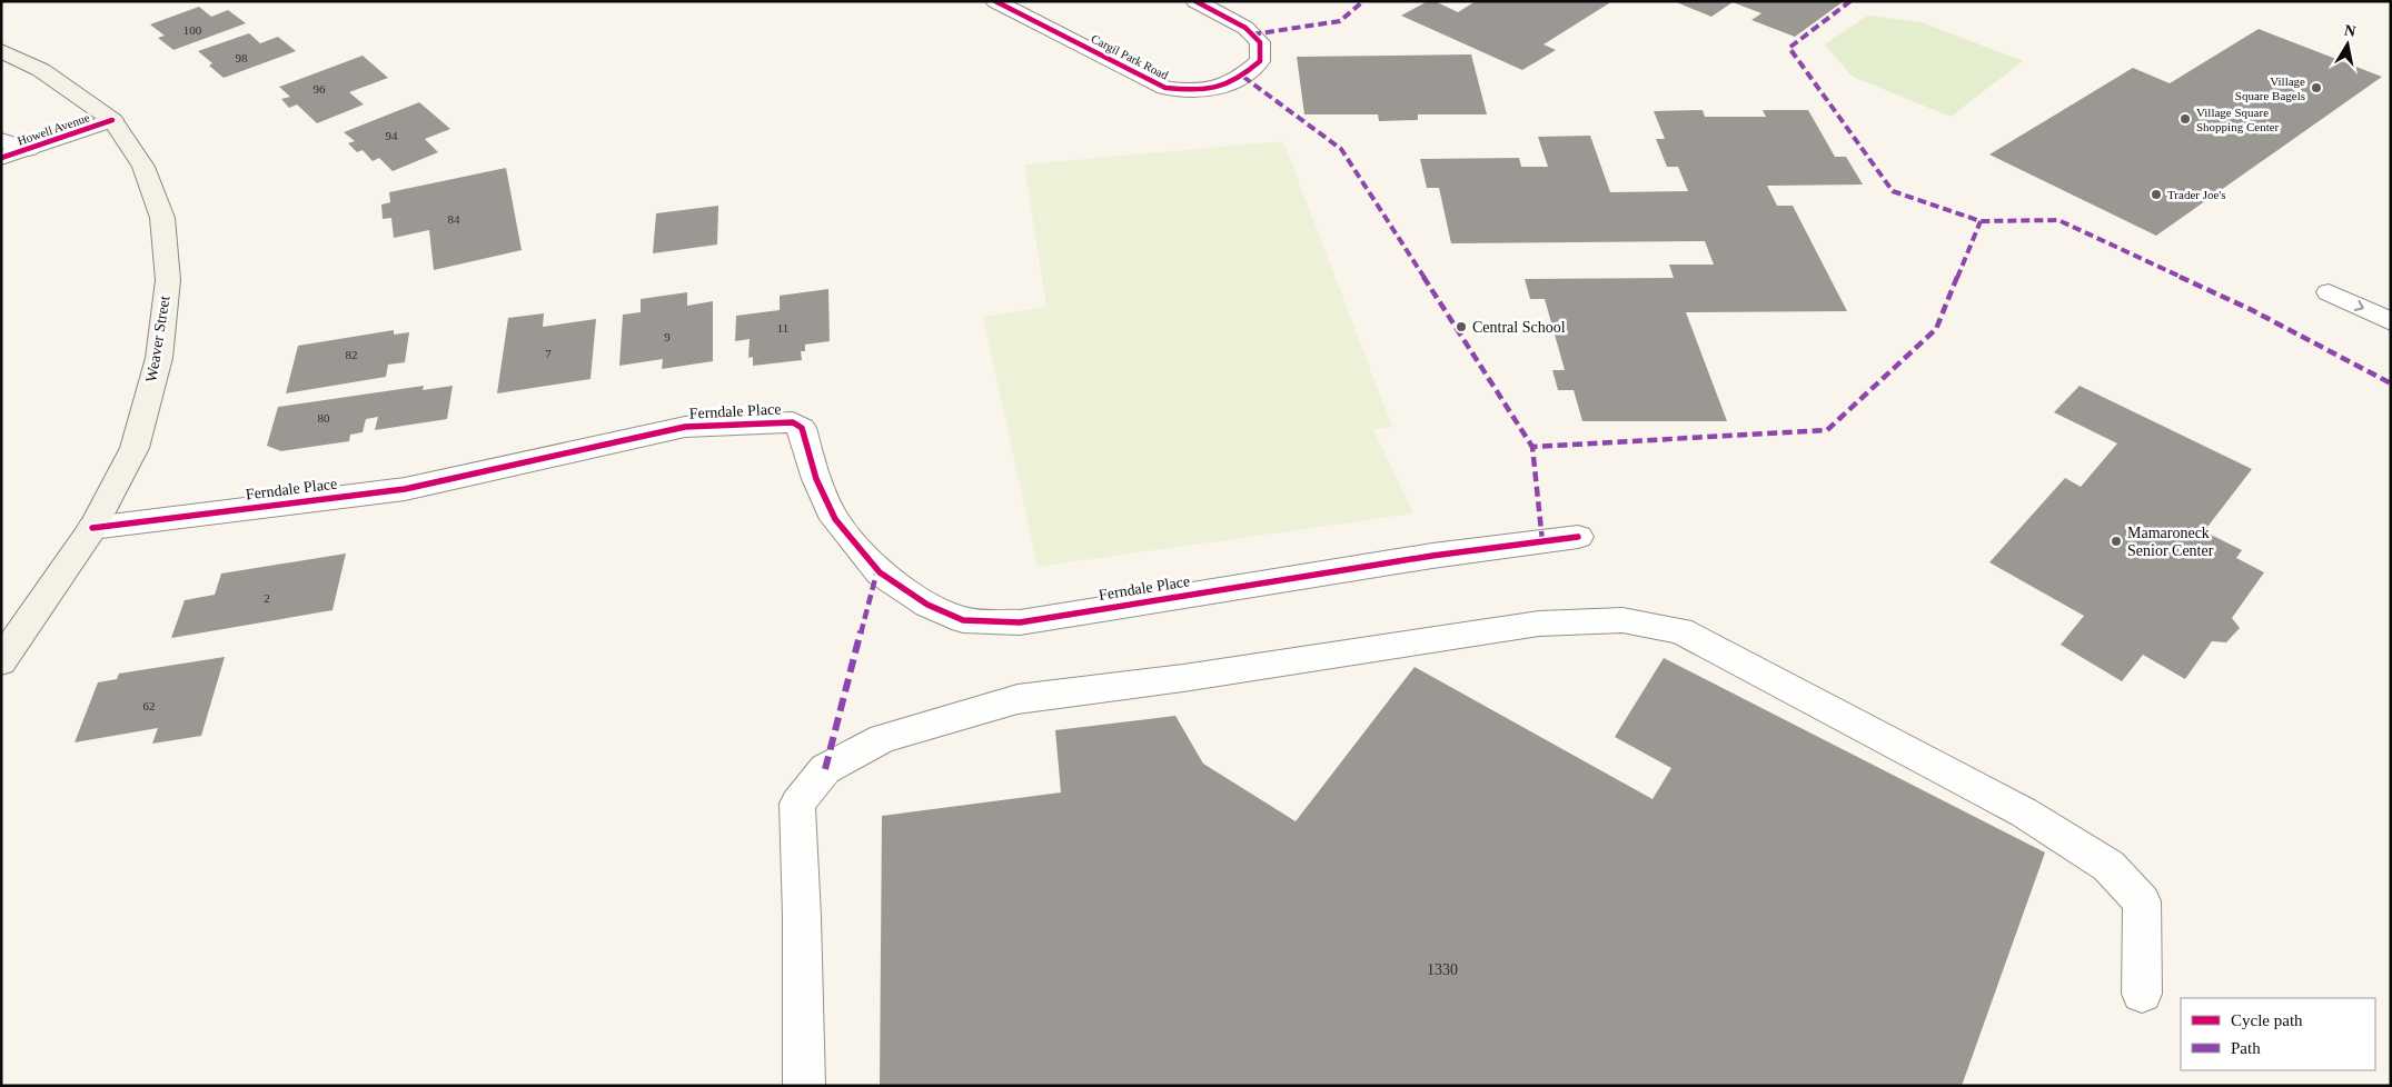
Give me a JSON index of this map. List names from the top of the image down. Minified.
{"streets":{"main road":["Weaver Street"],"street":["Cargil Park Road","Howell Avenue","Ferndale Place"]},"crossings":[["Howell Avenue","Weaver Street"],["Weaver Street","Ferndale Place"]],"places":["Village Square Bagels","Village Square Shopping Center","Trader Joe's","Central School","Mamaroneck Senior Center"],"house_numbers":["100","98","96","94","84","11","9","7","82","80","2","62","1330"],"legend":["Cycle path","Path"],"north":"top"}
